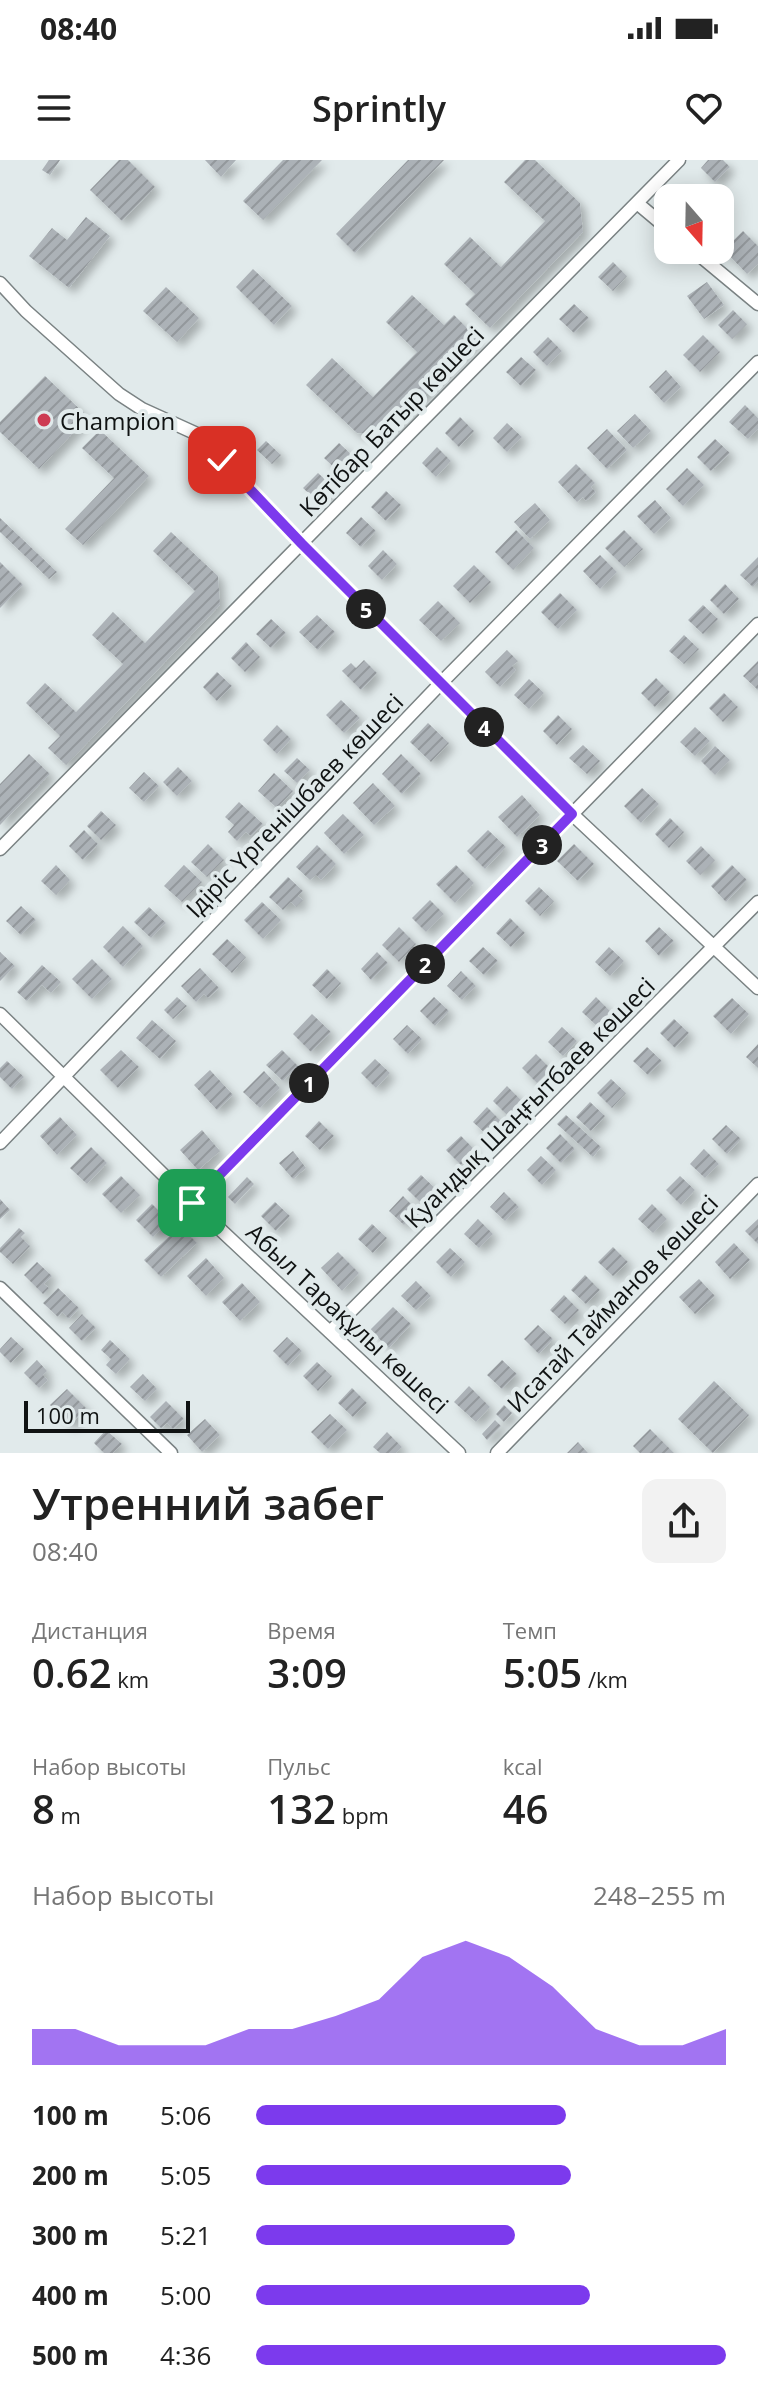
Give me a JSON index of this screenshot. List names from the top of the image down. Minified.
{"streets":{"street":["Көтібар Батыр көшесі","Ідіріс Үргенішбаев көшесі","Қуандық Шаңғытбаев көшесі","Исатай Тайманов көшесі","Абыл Тарақұлы көшесі"]},"crossings":[["Ідіріс Үргенішбаев көшесі","Абыл Тарақұлы көшесі"],["Қуандық Шаңғытбаев көшесі","Абыл Тарақұлы көшесі"]],"places":["Champion"],"scale_bar":"100 m","north":"bottom","page":{"status":"08:40","header":"Sprintly","pins":["5","4","3","2","1"],"scale":"100 m","heading":["Утренний забег","08:40"],"stats":[["Дистанция","0.62 km"],["Время","3:09"],["Темп","5:05 /km"],["Набор высоты","8 m"],["Пульс","132 bpm"],["kcal","46"]],"chart":["Набор высоты","248–255 m"],"list":[{"name":"100 m","note":"5:06"},{"name":"200 m","note":"5:05"},{"name":"300 m","note":"5:21"},{"name":"400 m","note":"5:00"},{"name":"500 m","note":"4:36"}]}}
